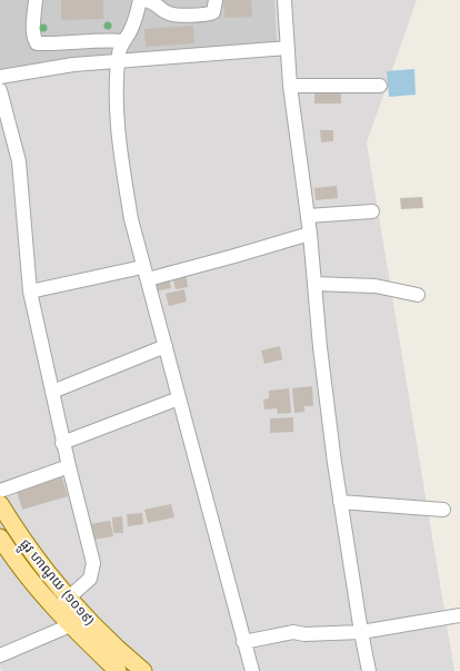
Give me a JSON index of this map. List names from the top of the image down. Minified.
{"streets":{"main road":["ផ្លូវ ហាណូយ (១០១៩)"]}}
